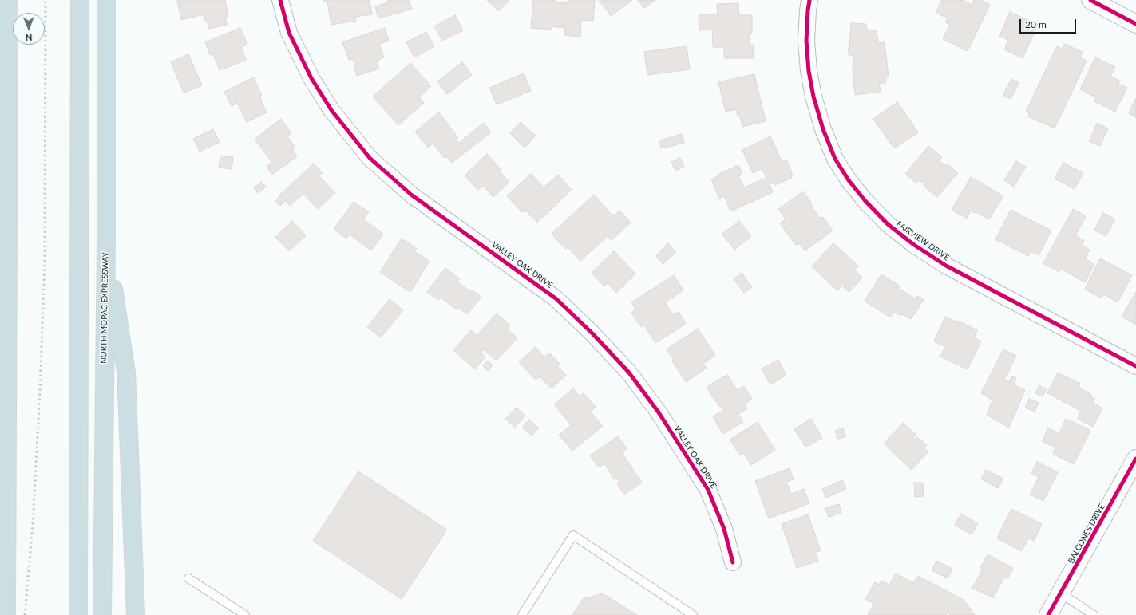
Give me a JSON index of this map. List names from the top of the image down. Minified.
{"streets":{"highway":["NORTH MOPAC EXPRESSWAY"],"street":["FAIRVIEW DRIVE","VALLEY OAK DRIVE","BALCONES DRIVE"]},"scale_bar":"20 m","north":"bottom"}
